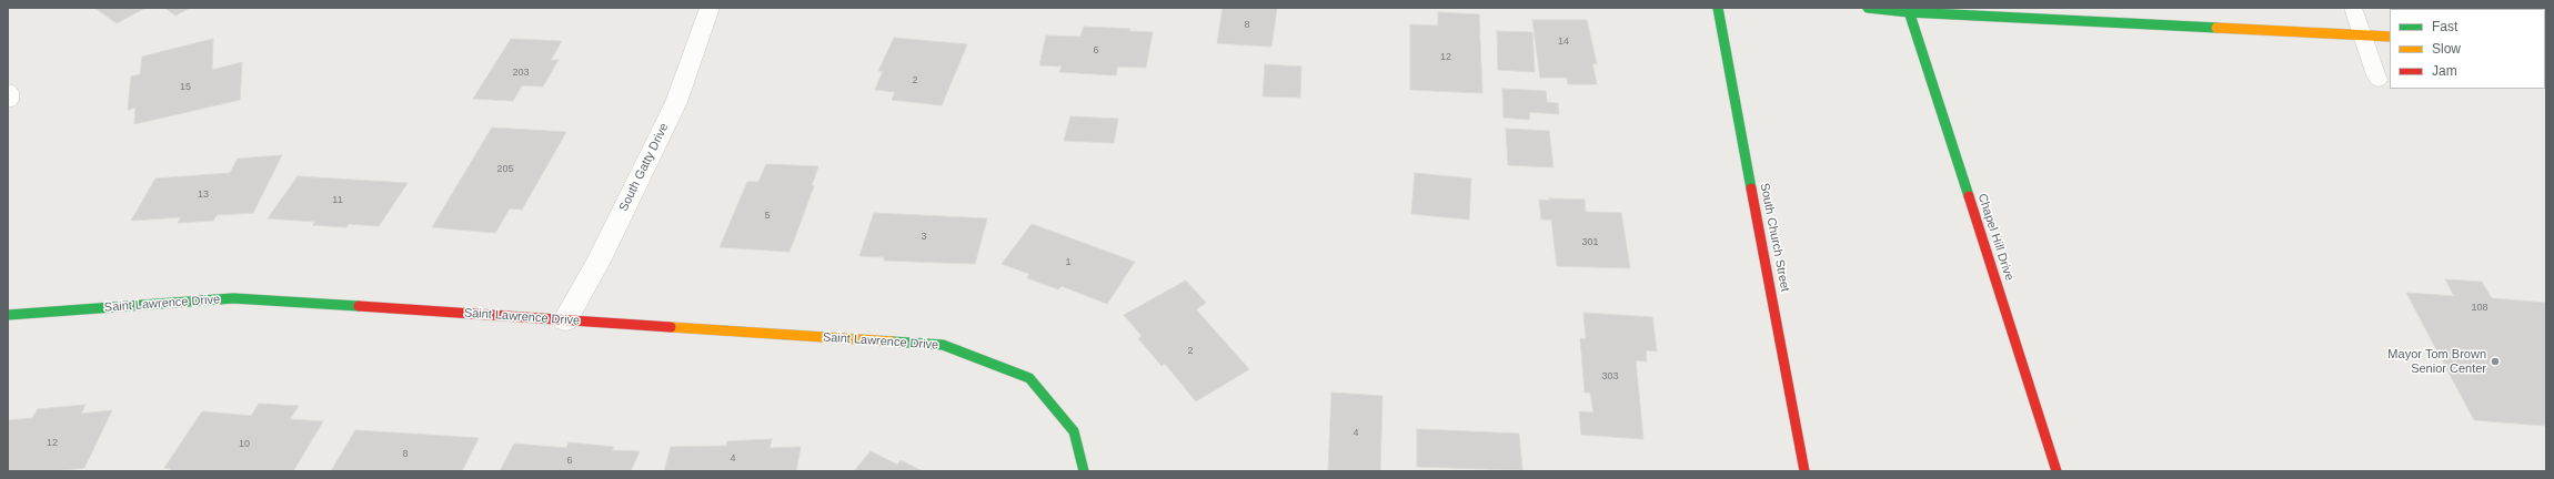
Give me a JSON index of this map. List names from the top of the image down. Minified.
{"streets":{"street":["South Gatty Drive","South Church Street","Chapel Hill Drive","Saint Lawrence Drive"]},"crossings":[["South Gatty Drive","Saint Lawrence Drive"]],"places":["Mayor Tom Brown Senior Center"],"house_numbers":["8","14","6","12","203","2","15","205","13","11","5","3","301","1","108","2","303","4","12","10","8","4","6"],"legend":["Fast","Slow","Jam"]}
